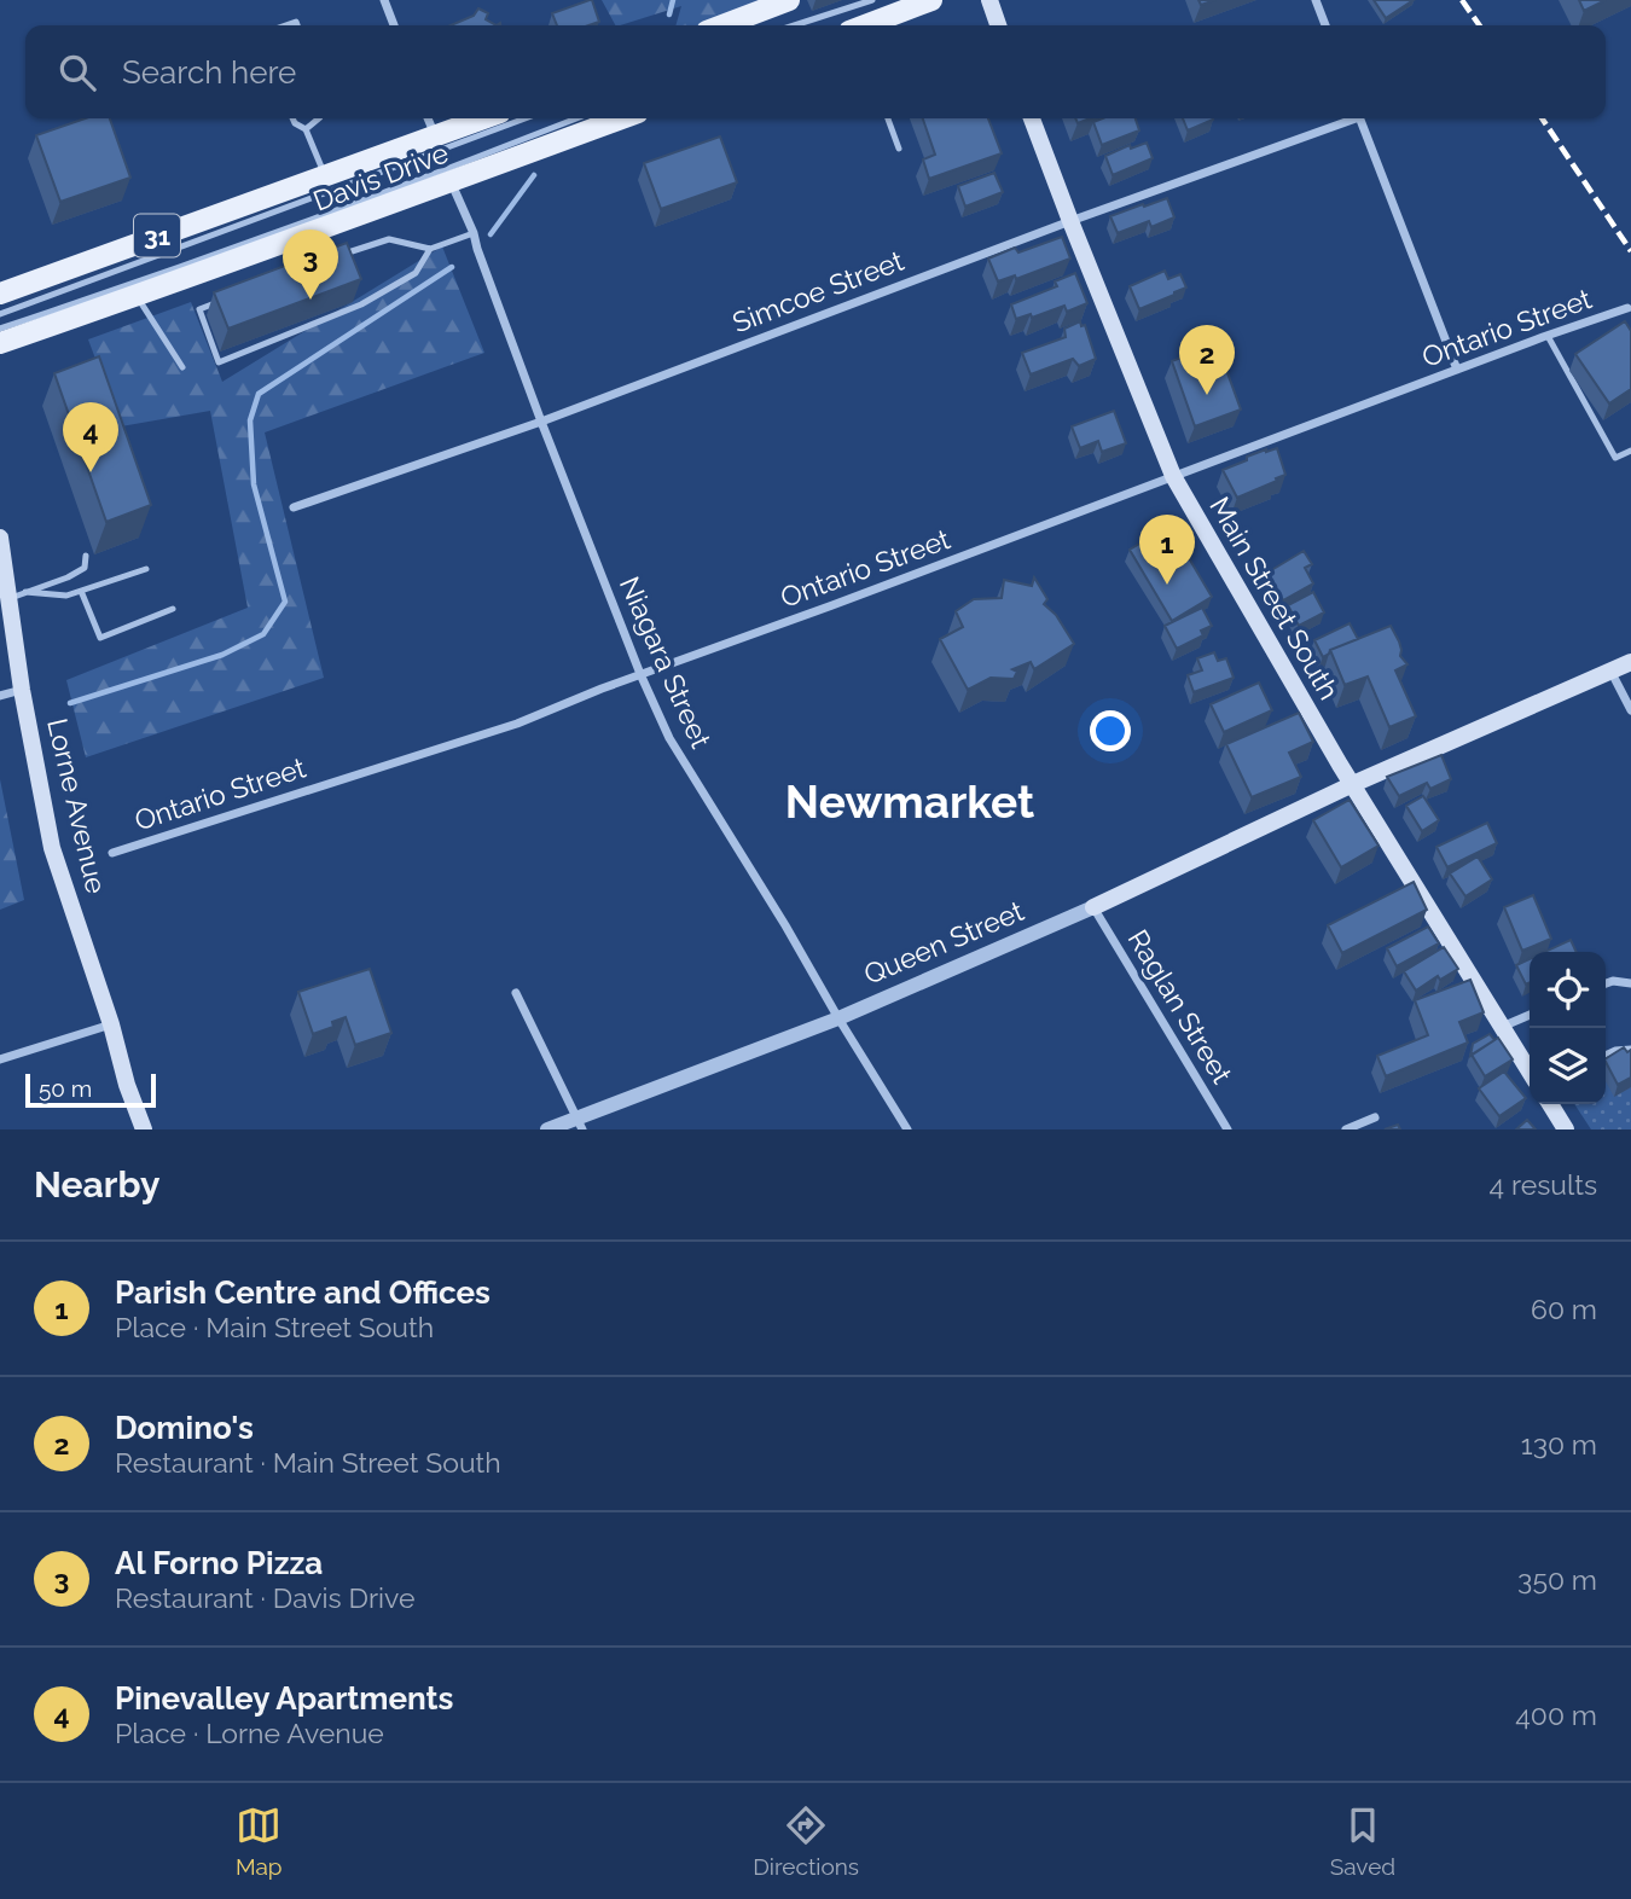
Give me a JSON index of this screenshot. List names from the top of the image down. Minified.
{"streets":{"main road":["Davis Drive","31","Main Street South","Lorne Avenue","Queen Street"],"street":["Simcoe Street","Ontario Street","Niagara Street","Raglan Street"]},"crossings":[["Davis Drive","Niagara Street"],["Simcoe Street","Main Street South"],["Simcoe Street","Niagara Street"],["Ontario Street","Main Street South"],["Ontario Street","Niagara Street"],["Main Street South","Queen Street"],["Niagara Street","Queen Street"],["Queen Street","Raglan Street"]],"districts":["Newmarket"],"scale_bar":"50 m","page":{"search":"Search here","pins":["3","2","4","1"],"scale":"50 m","heading":["Nearby","4 results"],"list":[{"mark":"1","name":"Parish Centre and Offices","note":"Place · Main Street South","value":"60 m"},{"mark":"2","name":"Domino's","note":"Restaurant · Main Street South","value":"130 m"},{"mark":"3","name":"Al Forno Pizza","note":"Restaurant · Davis Drive","value":"350 m"},{"mark":"4","name":"Pinevalley Apartments","note":"Place · Lorne Avenue","value":"400 m"}],"nav":["Map","Directions","Saved"]}}
